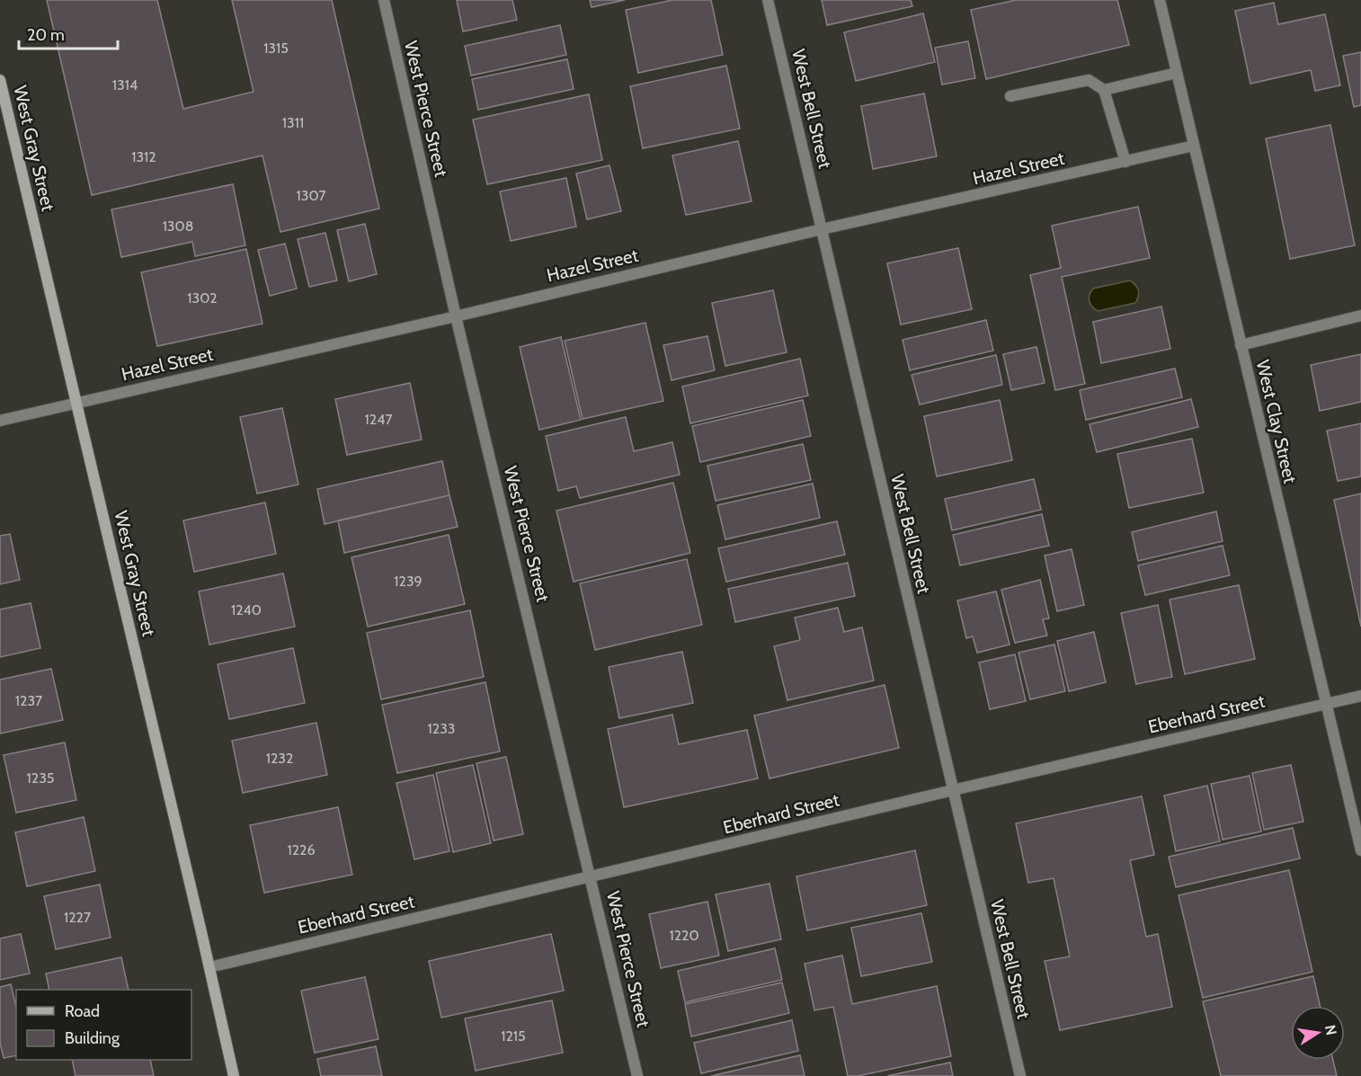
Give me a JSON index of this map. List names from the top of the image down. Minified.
{"streets":{"main road":["West Gray Street"],"street":["West Pierce Street","West Bell Street","Hazel Street","West Clay Street","Eberhard Street"]},"crossings":[["West Pierce Street","Hazel Street"],["West Pierce Street","Eberhard Street"],["West Bell Street","Hazel Street"],["West Bell Street","Eberhard Street"],["West Gray Street","Hazel Street"],["West Gray Street","Eberhard Street"],["Hazel Street","West Clay Street"],["West Clay Street","Eberhard Street"]],"house_numbers":["1315","1314","1311","1312","1307","1308","1302","1247","1239","1240","1237","1233","1232","1235","1226","1227","1220","1215"],"legend":["Road","Building"],"scale_bar":"20 m","north":"right"}
